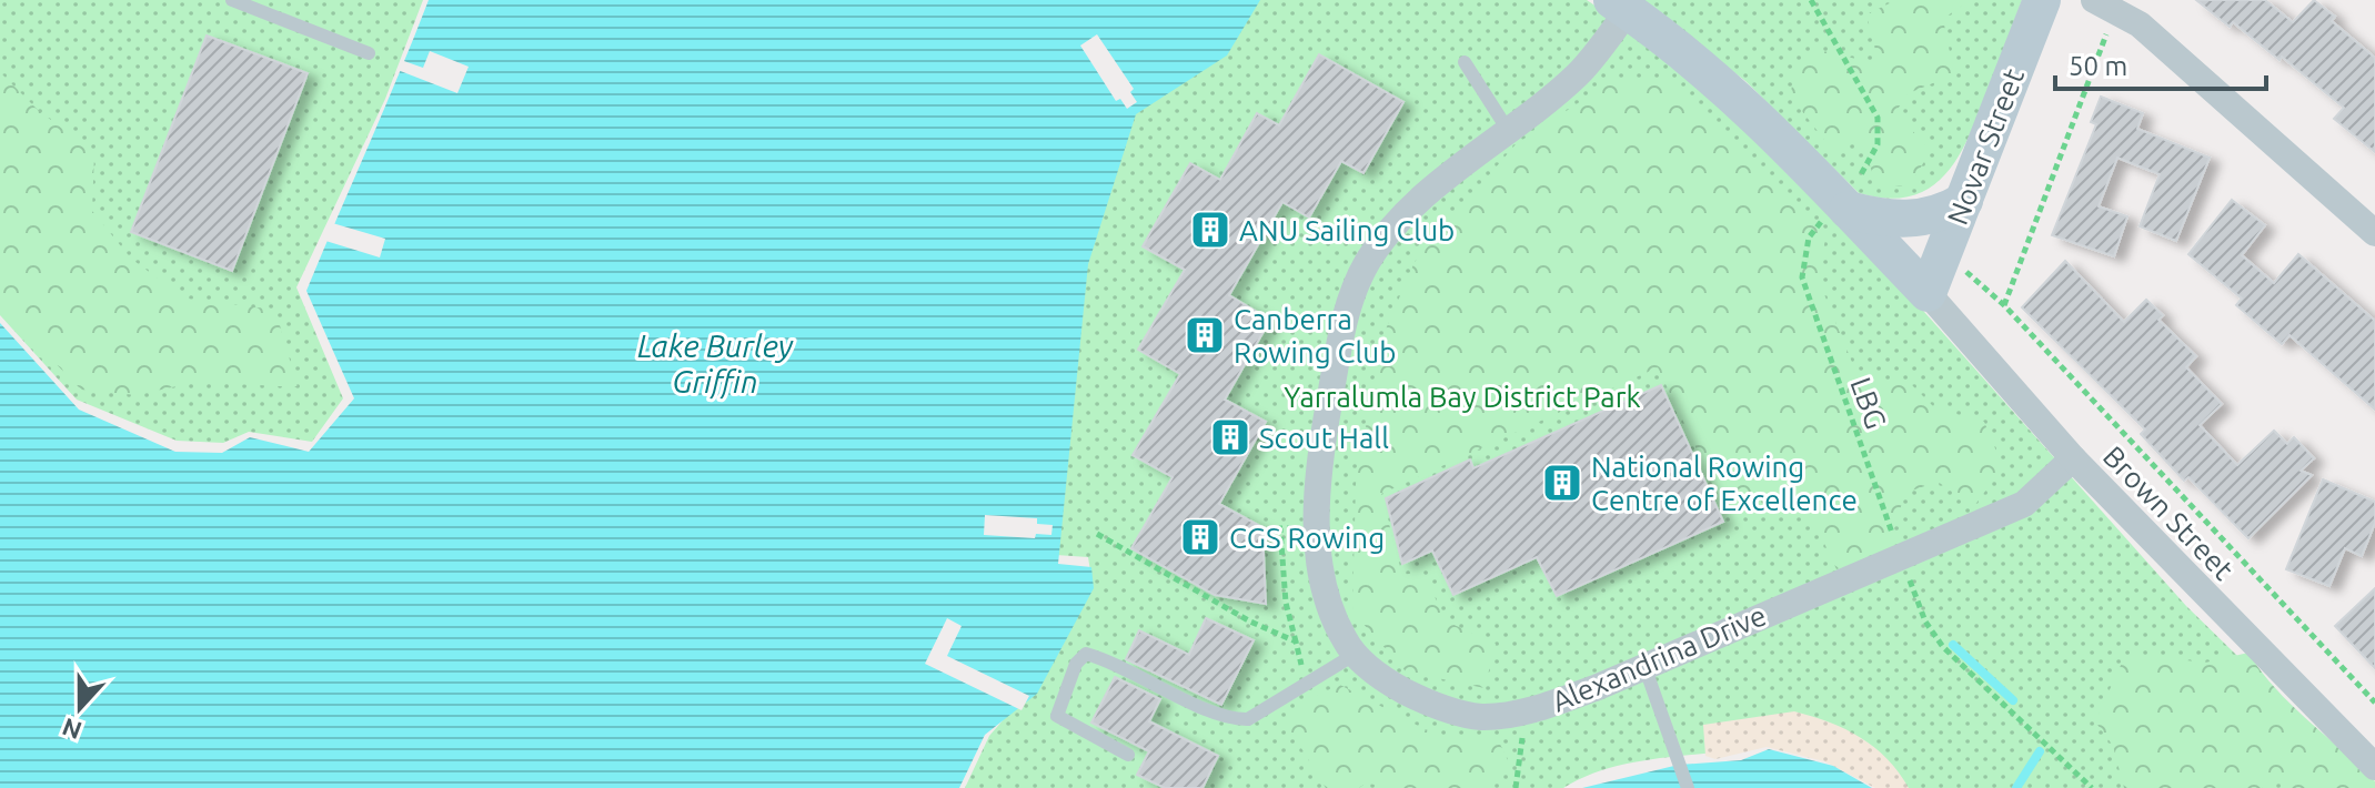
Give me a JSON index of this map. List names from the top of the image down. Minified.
{"streets":{"main road":["Novar Street","Alexandrina Drive"],"street":["Brown Street"],"path":["LBG"]},"crossings":[["Novar Street","Brown Street"],["Novar Street","Alexandrina Drive"],["LBG","Alexandrina Drive"],["Brown Street","Alexandrina Drive"]],"water":["Lake Burley Griffin"],"parks":["Yarralumla Bay District Park"],"places":{"building":["ANU Sailing Club","Canberra Rowing Club","Scout Hall","National Rowing Centre of Excellence","CGS Rowing"]},"scale_bar":"50 m","north":"bottom"}
